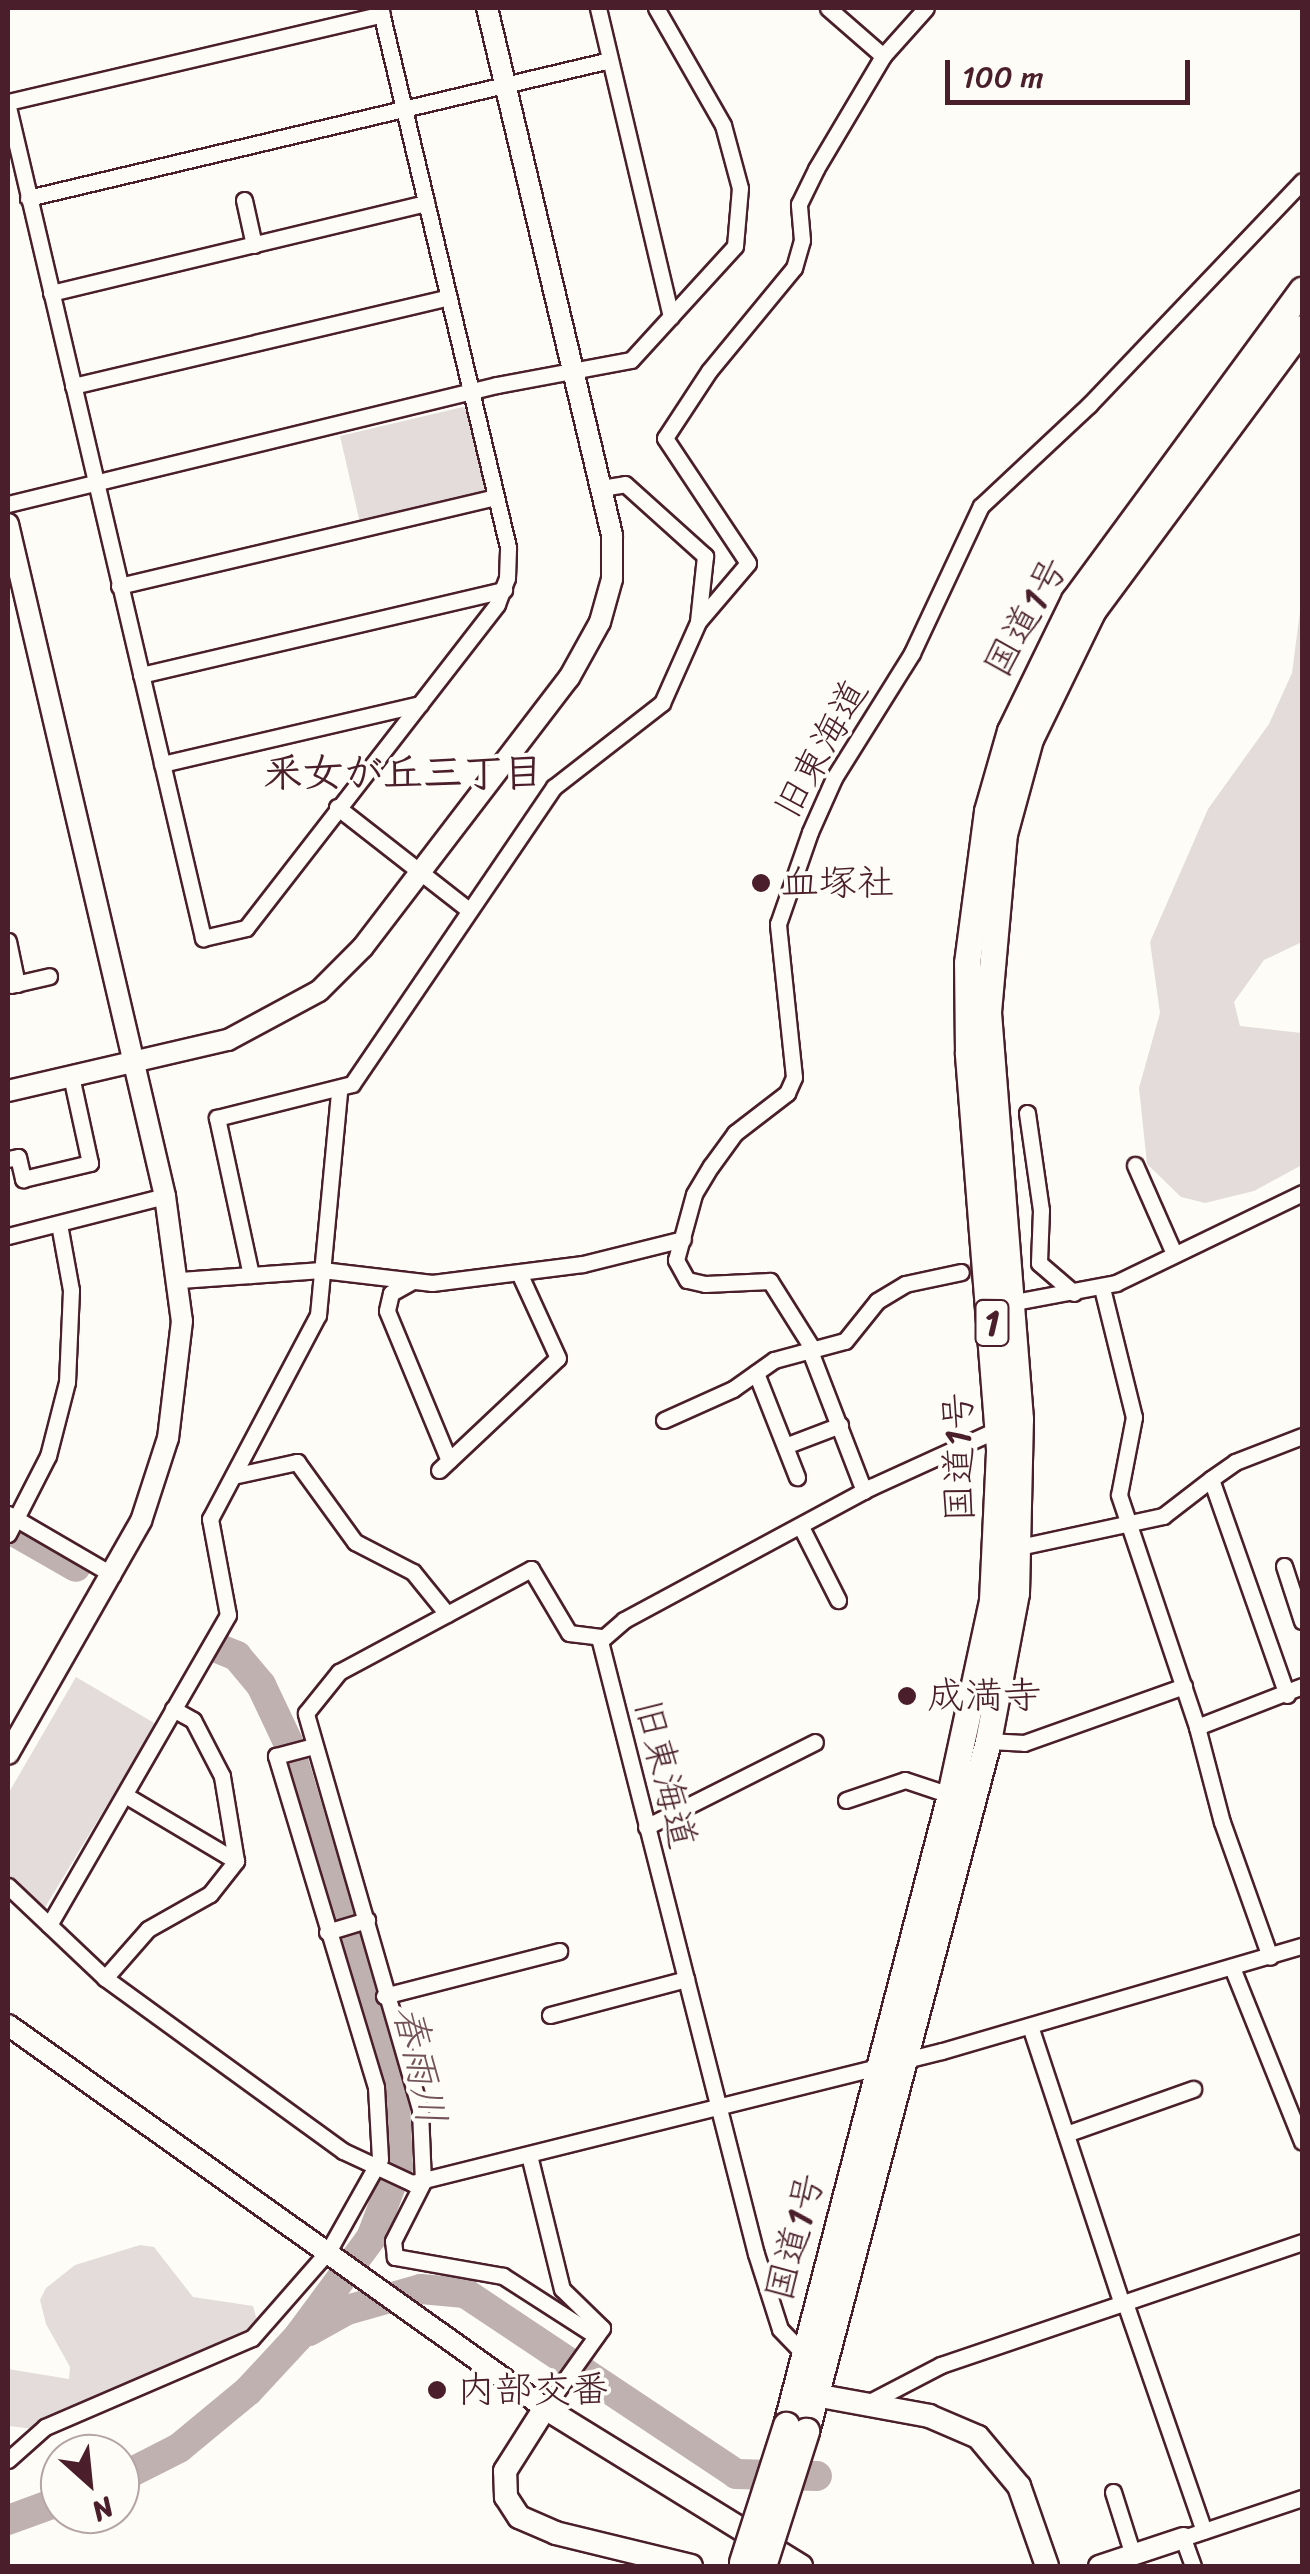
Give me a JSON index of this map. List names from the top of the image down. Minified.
{"streets":{"highway":["国道1号","1"],"street":["旧東海道"]},"crossings":[["国道1号","旧東海道"]],"districts":["釆女が丘三丁目"],"water":["春雨川"],"places":["血塚社","成満寺","内部交番"],"scale_bar":"100 m","north":"bottom right"}
